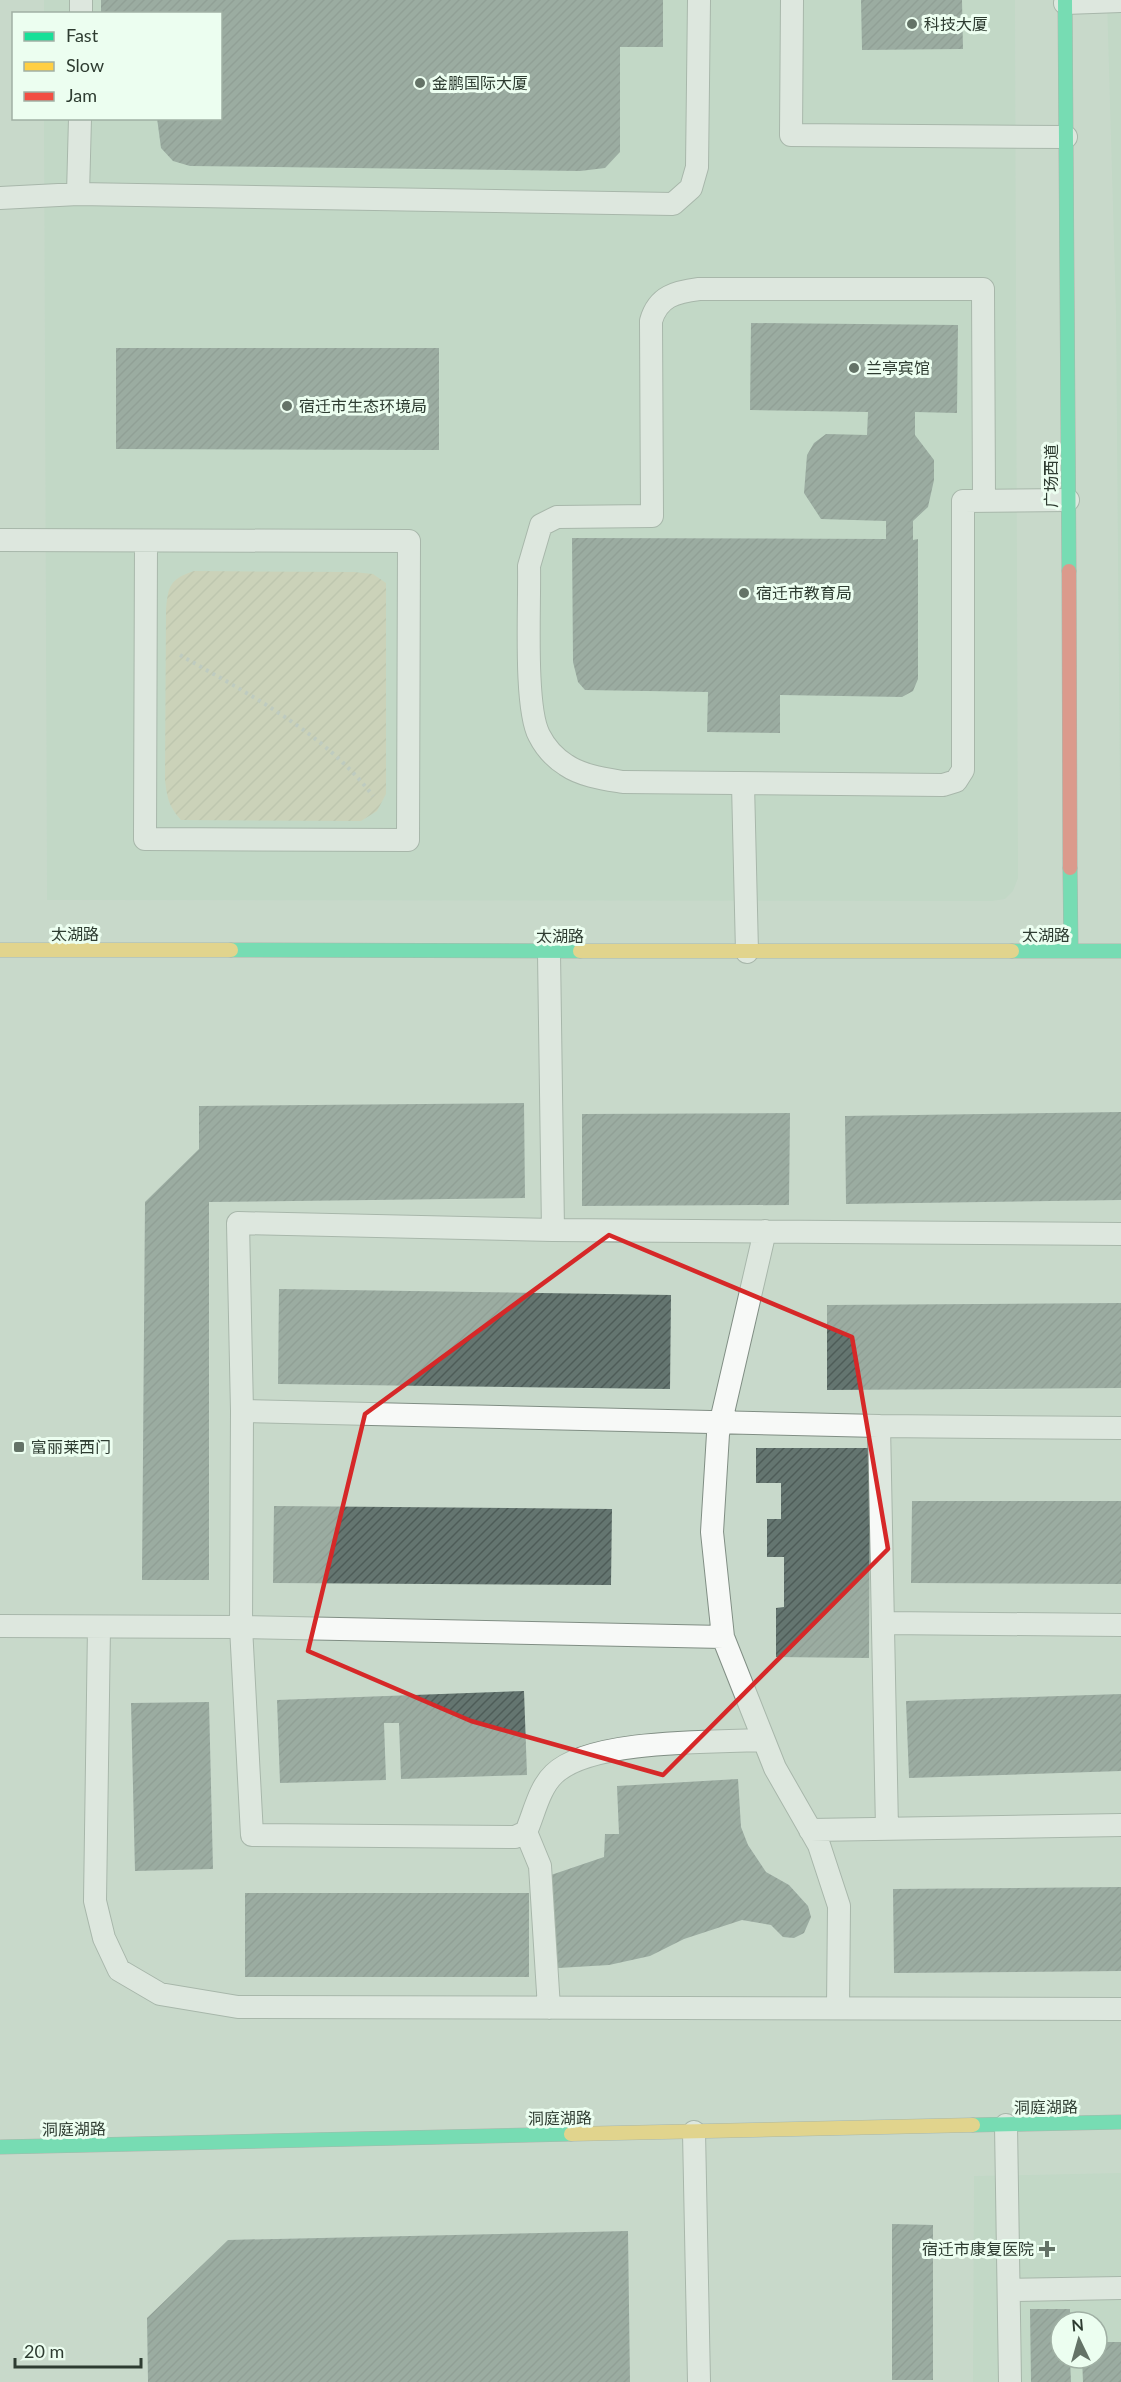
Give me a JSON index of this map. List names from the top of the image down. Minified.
{"streets":{"street":["广场西道","太湖路","洞庭湖路"]},"crossings":[["广场西道","太湖路"]],"places":{"other":["科技大厦","金鹏国际大厦","兰亭宾馆","宿迁市生态环境局","宿迁市教育局"],"transit":["富丽莱西门"],"health":["宿迁市康复医院"]},"legend":["Fast","Slow","Jam"],"scale_bar":"20 m","north":"top"}
